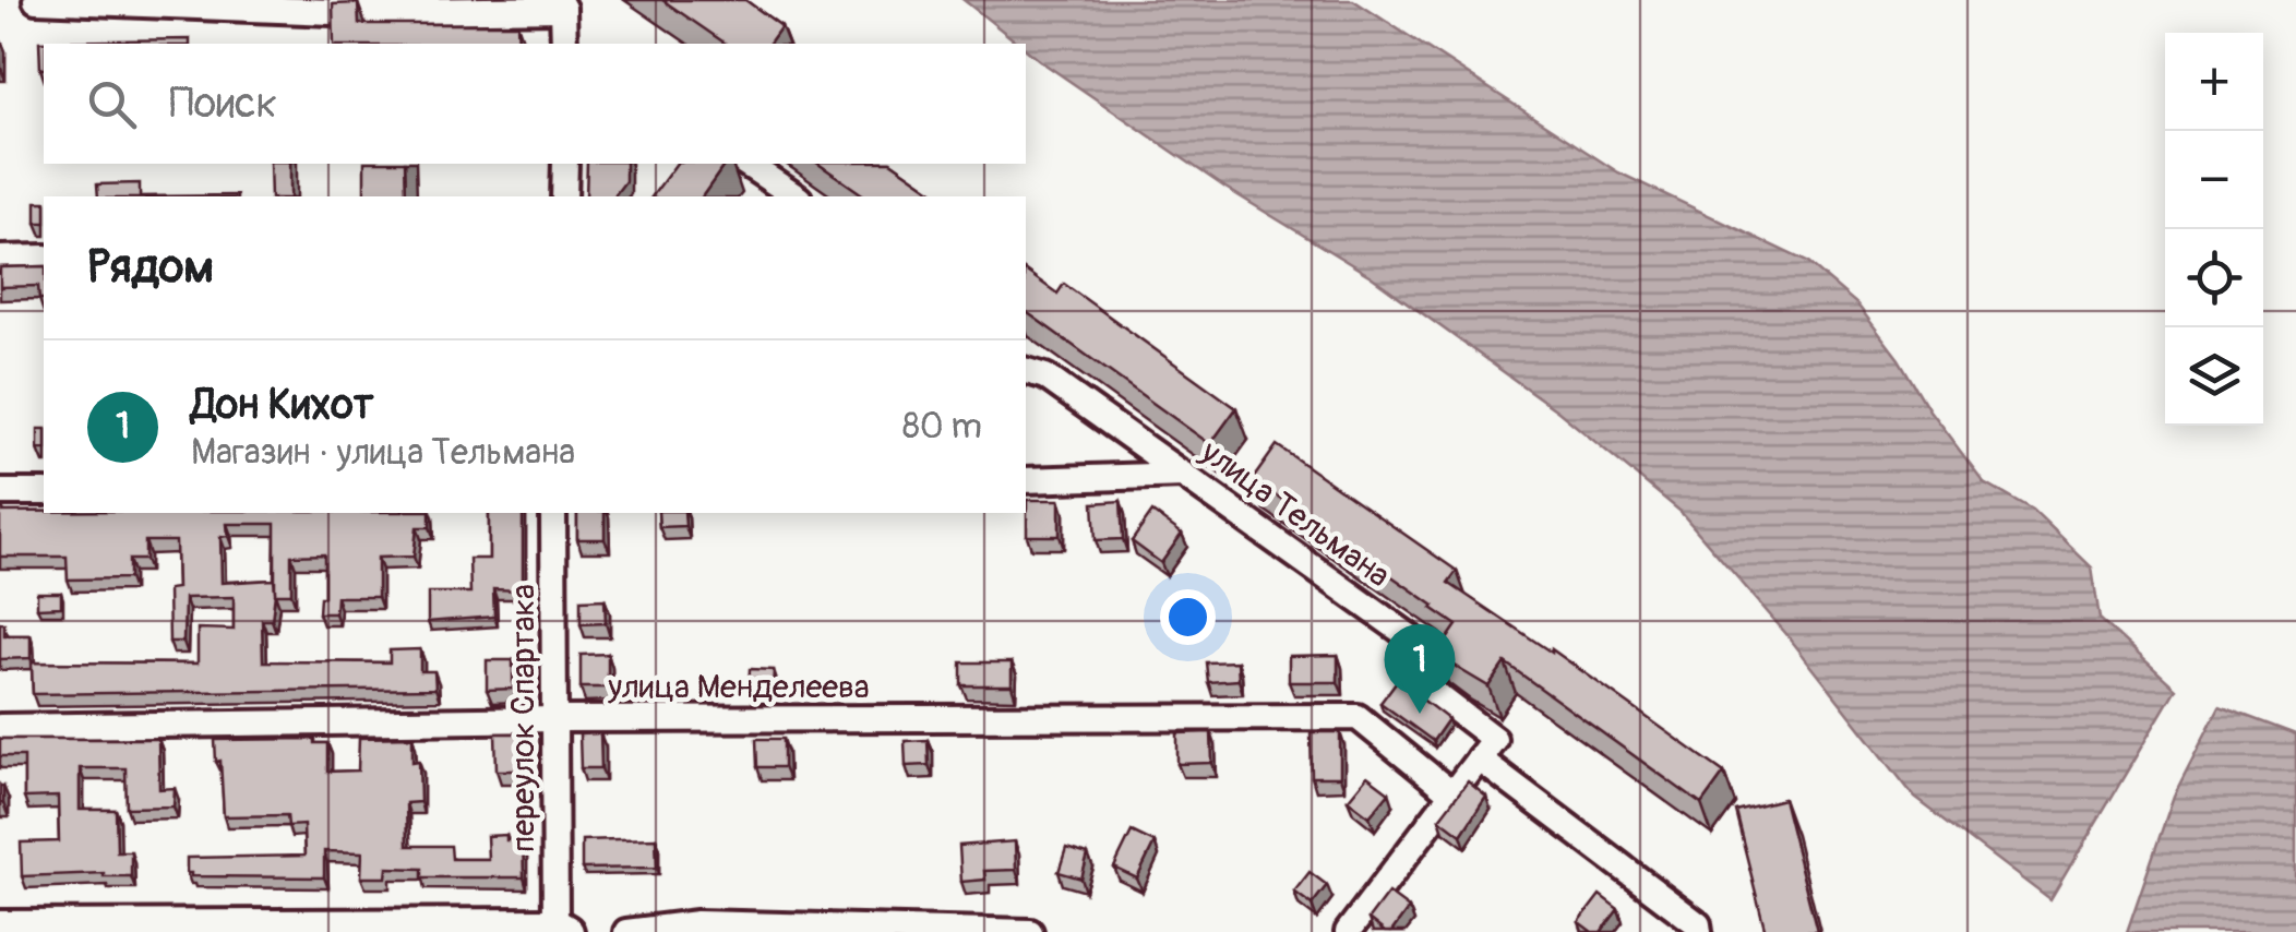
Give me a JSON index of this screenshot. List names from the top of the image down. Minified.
{"streets":{"street":["улица Тельмана","улица Менделеева","переулок Спартака"]},"crossings":[["улица Менделеева","переулок Спартака"]],"page":{"map_buttons":["+","−"],"search":"Поиск","heading":"Рядом","list":[{"mark":"1","name":"Дон Кихот","note":"Магазин · улица Тельмана","value":"80 m"}],"pins":"1"}}
